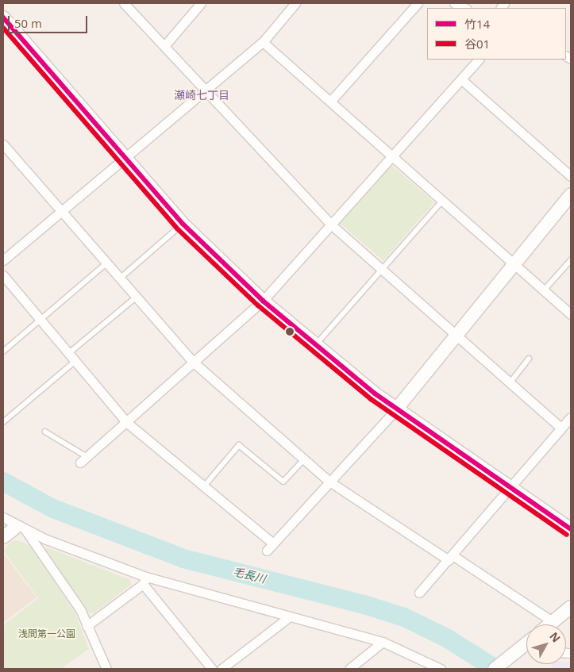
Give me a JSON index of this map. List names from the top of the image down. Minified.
{"districts":["瀬崎七丁目"],"water":["毛長川"],"parks":["浅間第一公園"],"lines":["transit line 竹14","transit line 谷01"],"legend":["竹14","谷01"],"scale_bar":"50 m","north":"top right"}
